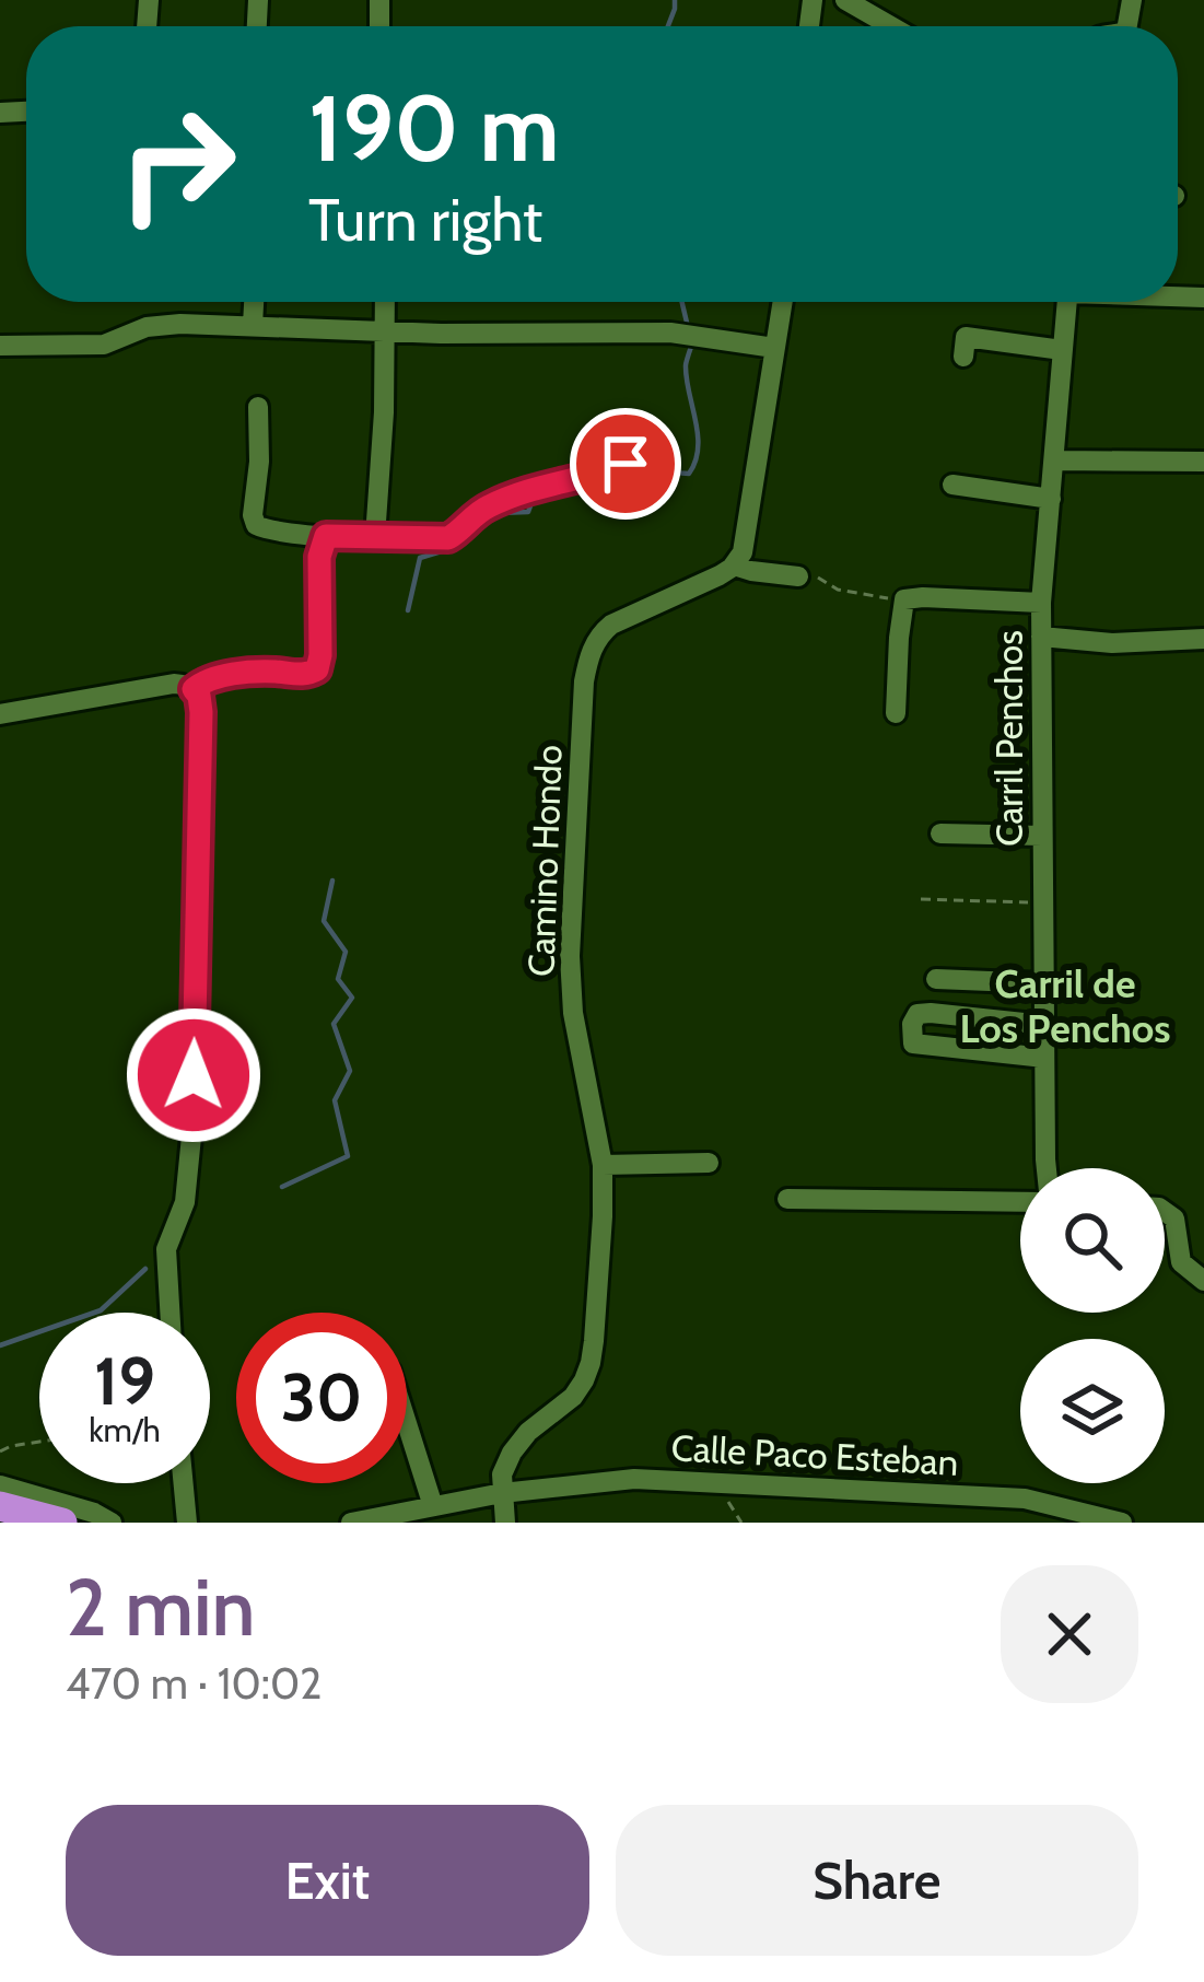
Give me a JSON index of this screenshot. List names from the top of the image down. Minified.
{"streets":{"street":["Carril Penchos","Camino Hondo","Calle Paco Esteban"]},"crossings":[["Camino Hondo","Calle Paco Esteban"]],"districts":["Carril de Los Penchos"],"page":{"turn":["190 m","Turn right"],"speed":"19 km/h","limit":"30","heading":["2 min","470 m · 10:02"],"buttons":["Exit","Share"]}}
